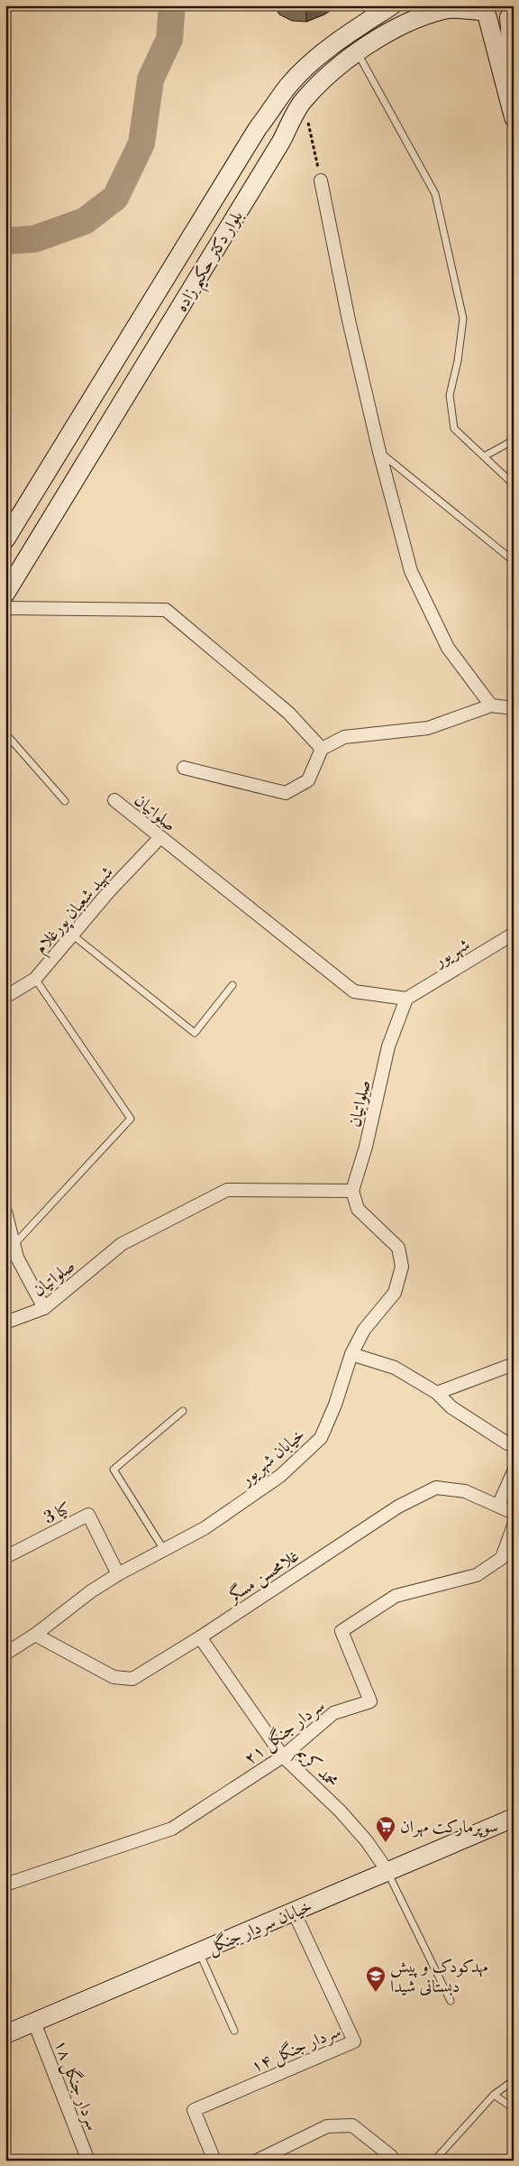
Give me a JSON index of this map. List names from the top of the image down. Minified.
{"streets":{"main road":["بلوار دکتر حکیم زاده","خیابان سردار جنگل"],"street":["صلواتیان","شهید شعبان پورغلام","شهریور","خیابان شهریور","کیا 3","غلامحسن مسگر","سردار جنگل ۲۱","محمد کریم","سردار جنگل ۱۴","سردار جنگل ۱۸"]},"crossings":[["صلواتیان","شهید شعبان پورغلام"],["صلواتیان","شهریور"],["صلواتیان","خیابان شهریور"],["خیابان شهریور","کیا 3"],["خیابان شهریور","غلامحسن مسگر"],["غلامحسن مسگر","محمد کریم"],["سردار جنگل ۲۱","محمد کریم"],["محمد کریم","خیابان سردار جنگل"],["خیابان سردار جنگل","سردار جنگل ۱۴"],["خیابان سردار جنگل","سردار جنگل ۱۸"]],"places":{"supermarket":["سوپرمارکت مهران"],"school or university":["مهدکودک و پیش دبستانی شیدا"]}}
